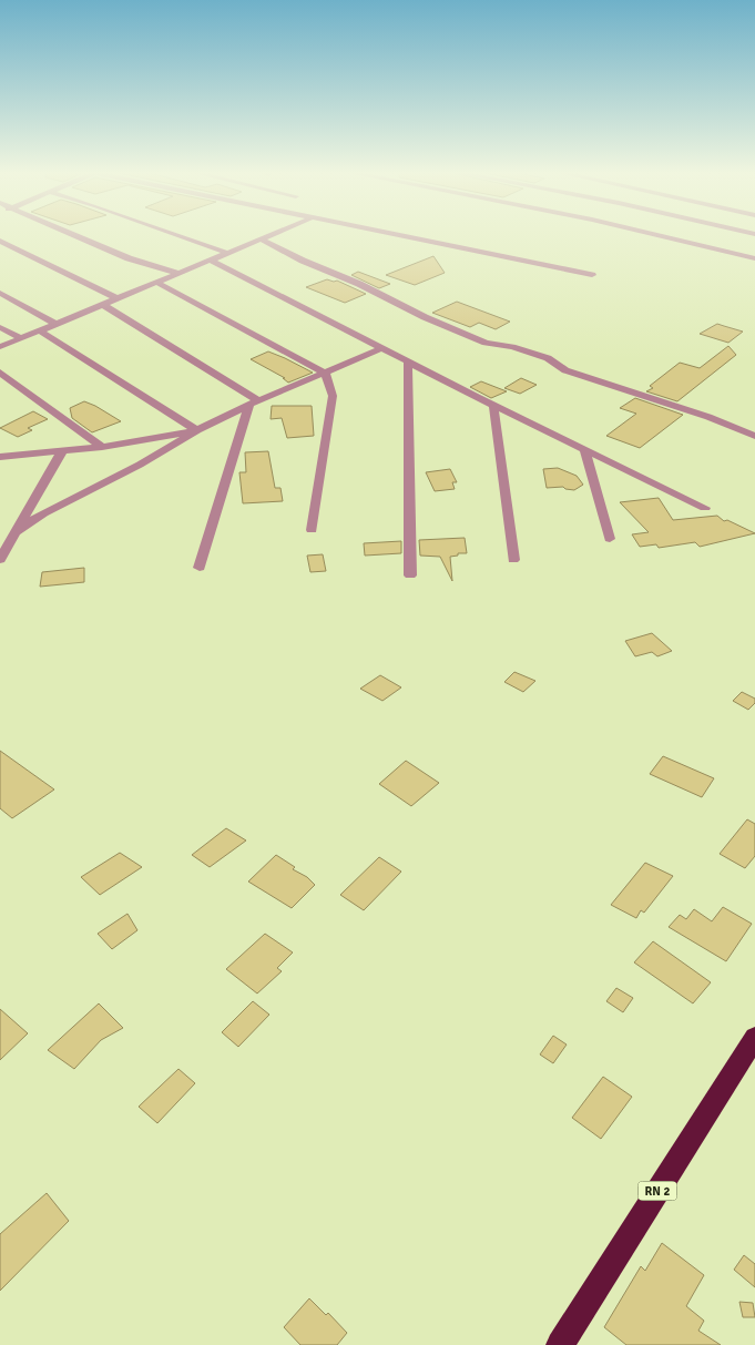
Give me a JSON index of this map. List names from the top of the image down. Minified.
{"streets":{"highway":["RN 2"]}}
